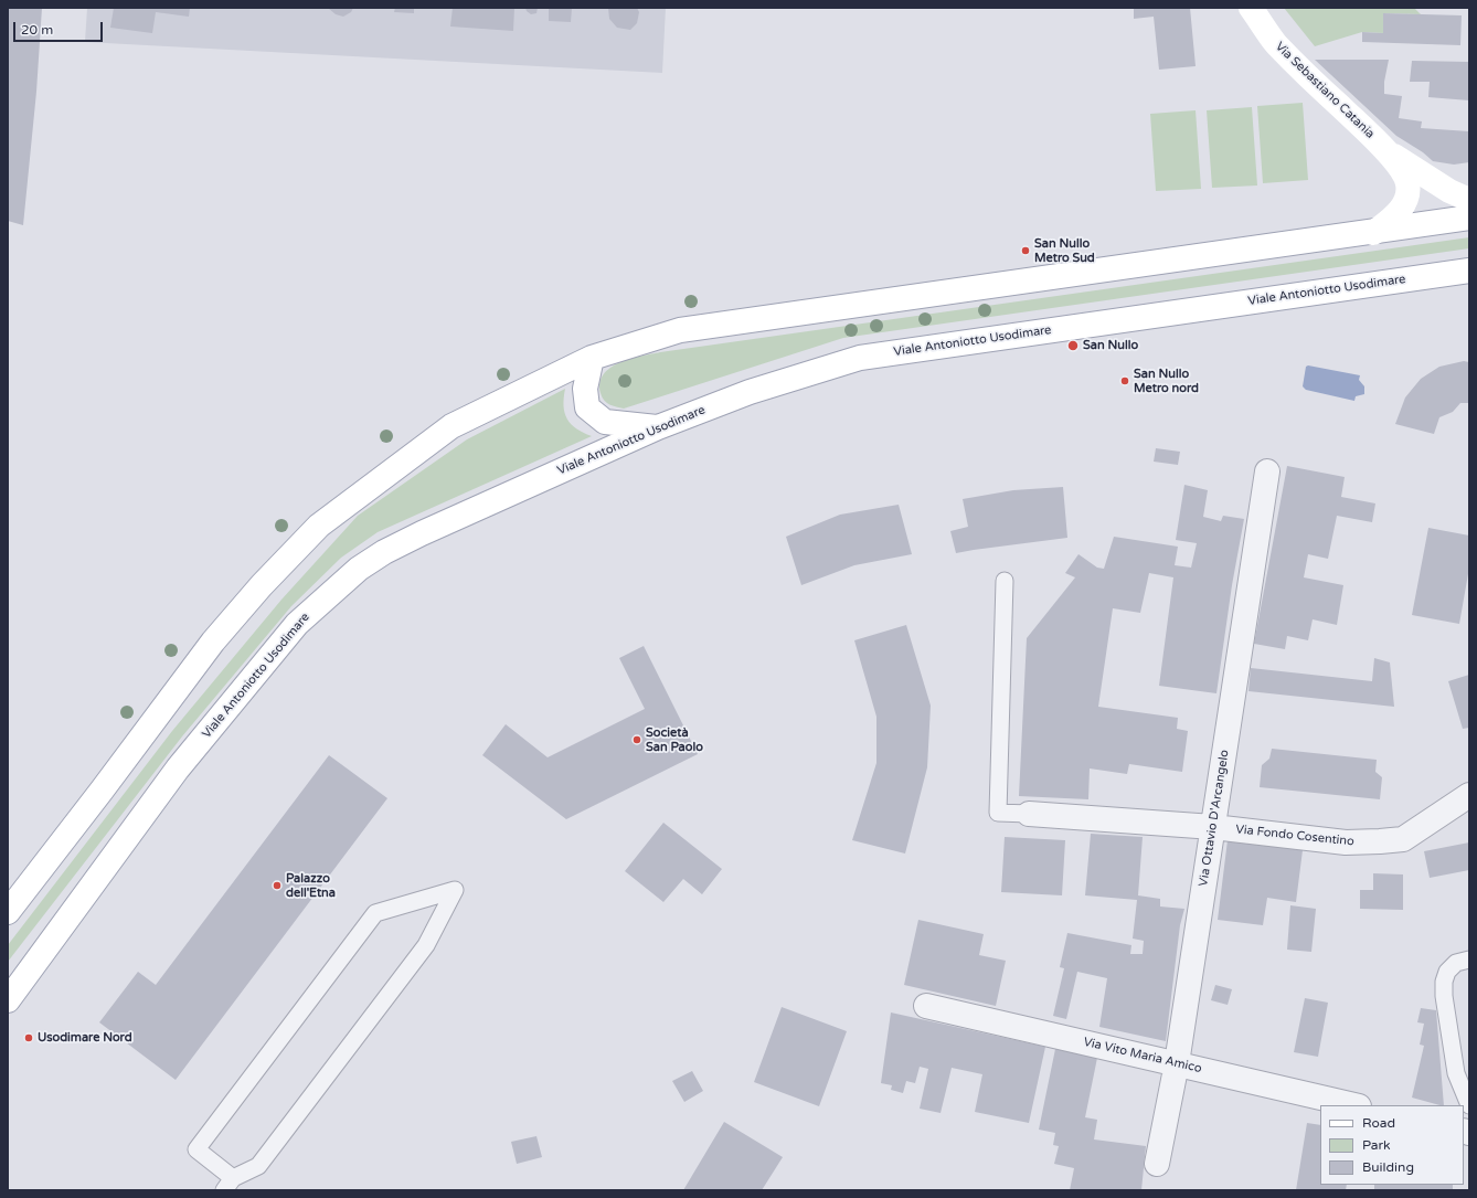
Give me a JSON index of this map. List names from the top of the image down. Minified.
{"streets":{"main road":["Via Sebastiano Catania","Viale Antoniotto Usodimare"],"street":["Via Ottavio D'Arcangelo","Via Fondo Cosentino","Via Vito Maria Amico"]},"crossings":[["Via Ottavio D'Arcangelo","Via Fondo Cosentino"],["Via Ottavio D'Arcangelo","Via Vito Maria Amico"]],"places":["San Nullo Metro Sud","San Nullo","San Nullo Metro nord","Società San Paolo","Palazzo dell'Etna","Usodimare Nord"],"legend":["Road","Park","Building"],"scale_bar":"20 m"}
